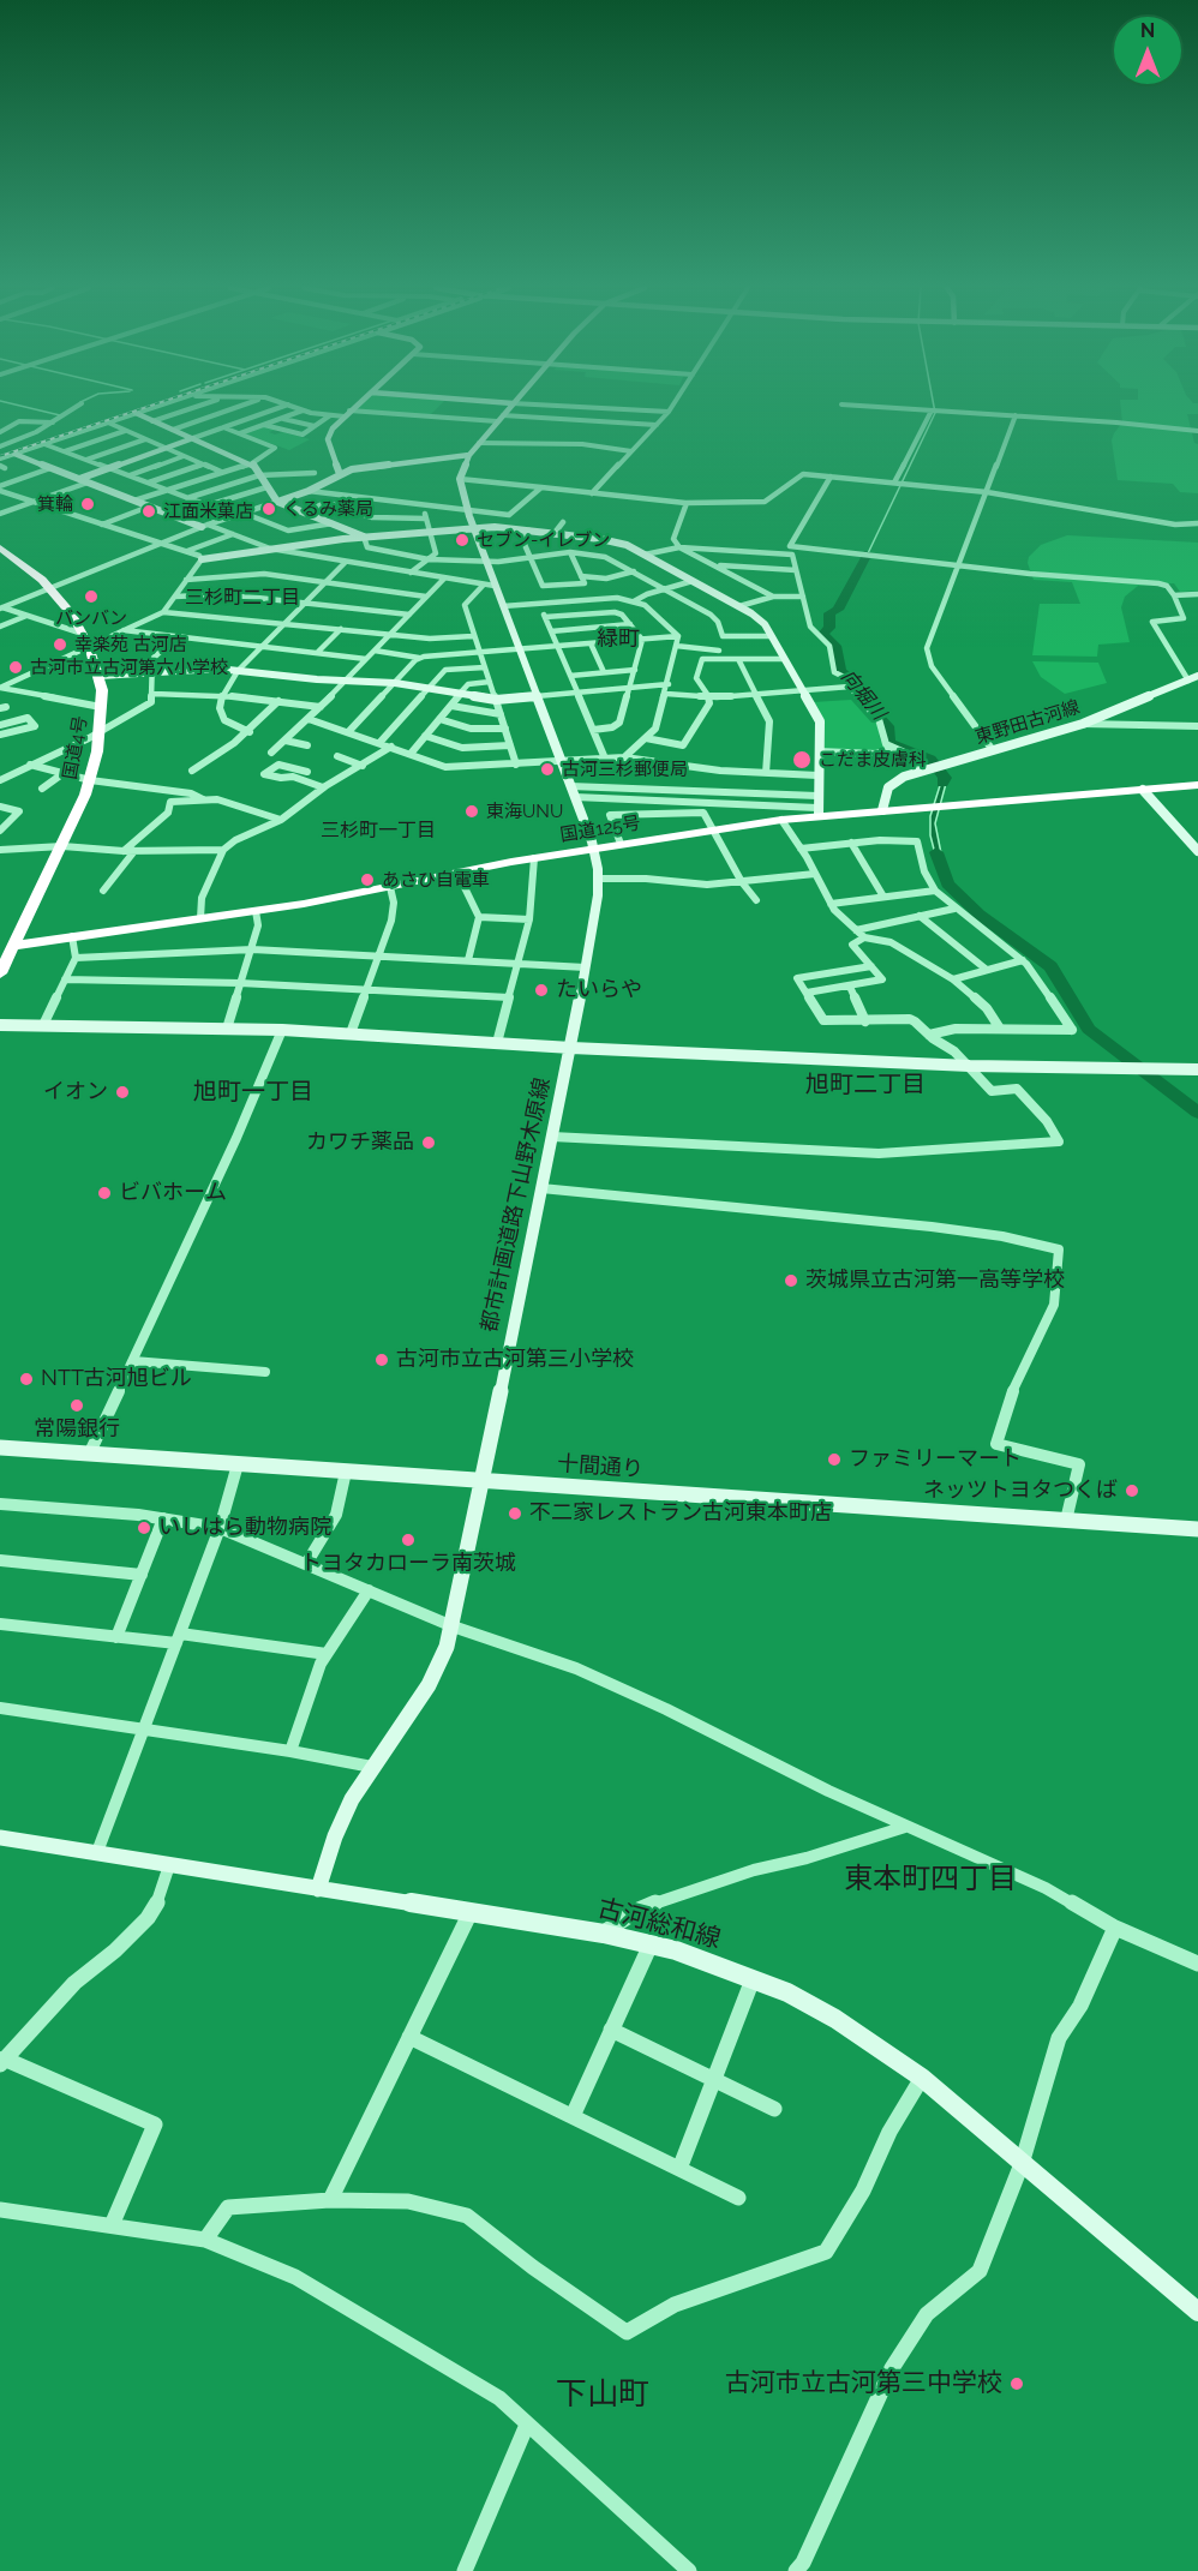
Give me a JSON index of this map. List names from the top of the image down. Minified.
{"streets":{"highway":["国道4号","国道125号"],"street":["東野田古河線","都市計画道路下山野木原線","十間通り","古河総和線"]},"crossings":[["東野田古河線","国道125号"],["国道4号","国道125号"],["国道125号","都市計画道路下山野木原線"],["都市計画道路下山野木原線","十間通り"],["都市計画道路下山野木原線","古河総和線"]],"districts":["三杉町二丁目","緑町","三杉町一丁目","旭町二丁目","旭町一丁目","東本町四丁目","下山町"],"water":["向堀川"],"places":["箕輪","くるみ薬局","江面米菓店","セブン-イレブン","バンバン","幸楽苑 古河店","古河市立古河第六小学校","こだま皮膚科","古河三杉郵便局","東海UNU","あさひ自電車","たいらや","イオン","カワチ薬品","ビバホーム","茨城県立古河第一高等学校","古河市立古河第三小学校","NTT古河旭ビル","常陽銀行","ファミリーマート","ネッツトヨタつくば","不二家レストラン古河東本町店","いしはら動物病院","トヨタカローラ南茨城","古河市立古河第三中学校"],"north":"top"}
